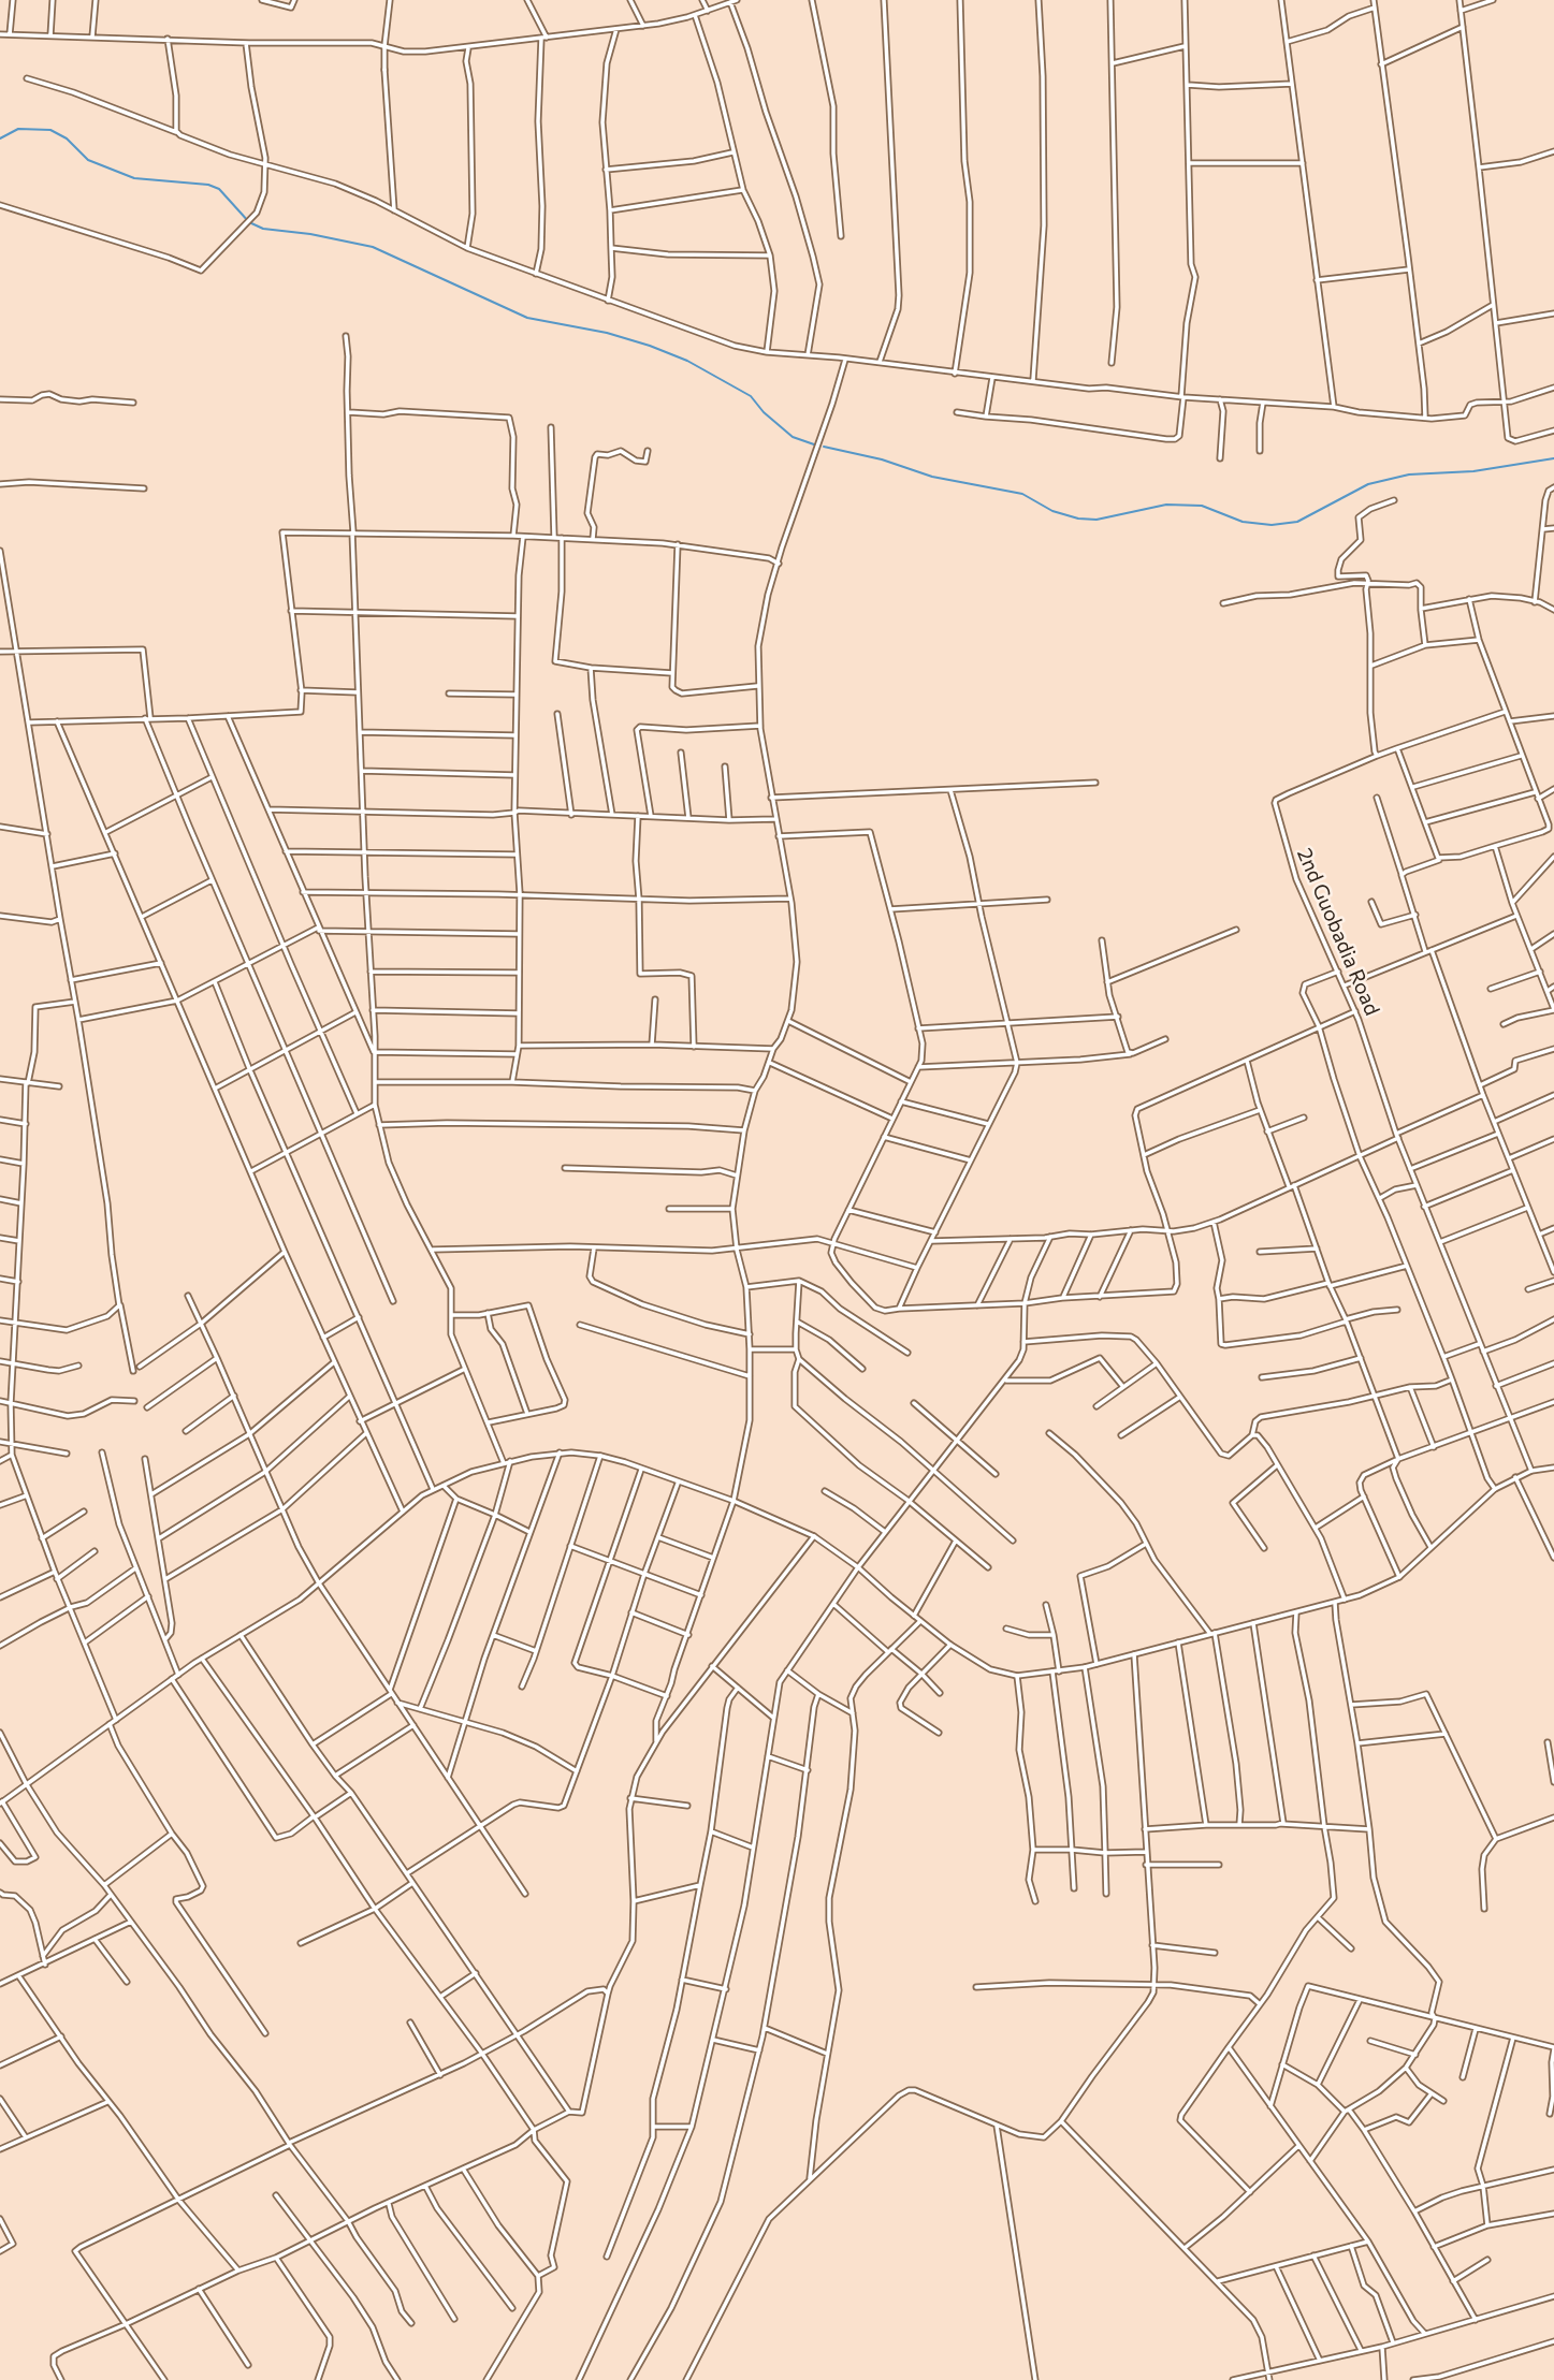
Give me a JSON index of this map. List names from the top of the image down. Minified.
{"streets":{"street":["2nd Guobadia Road"]}}
